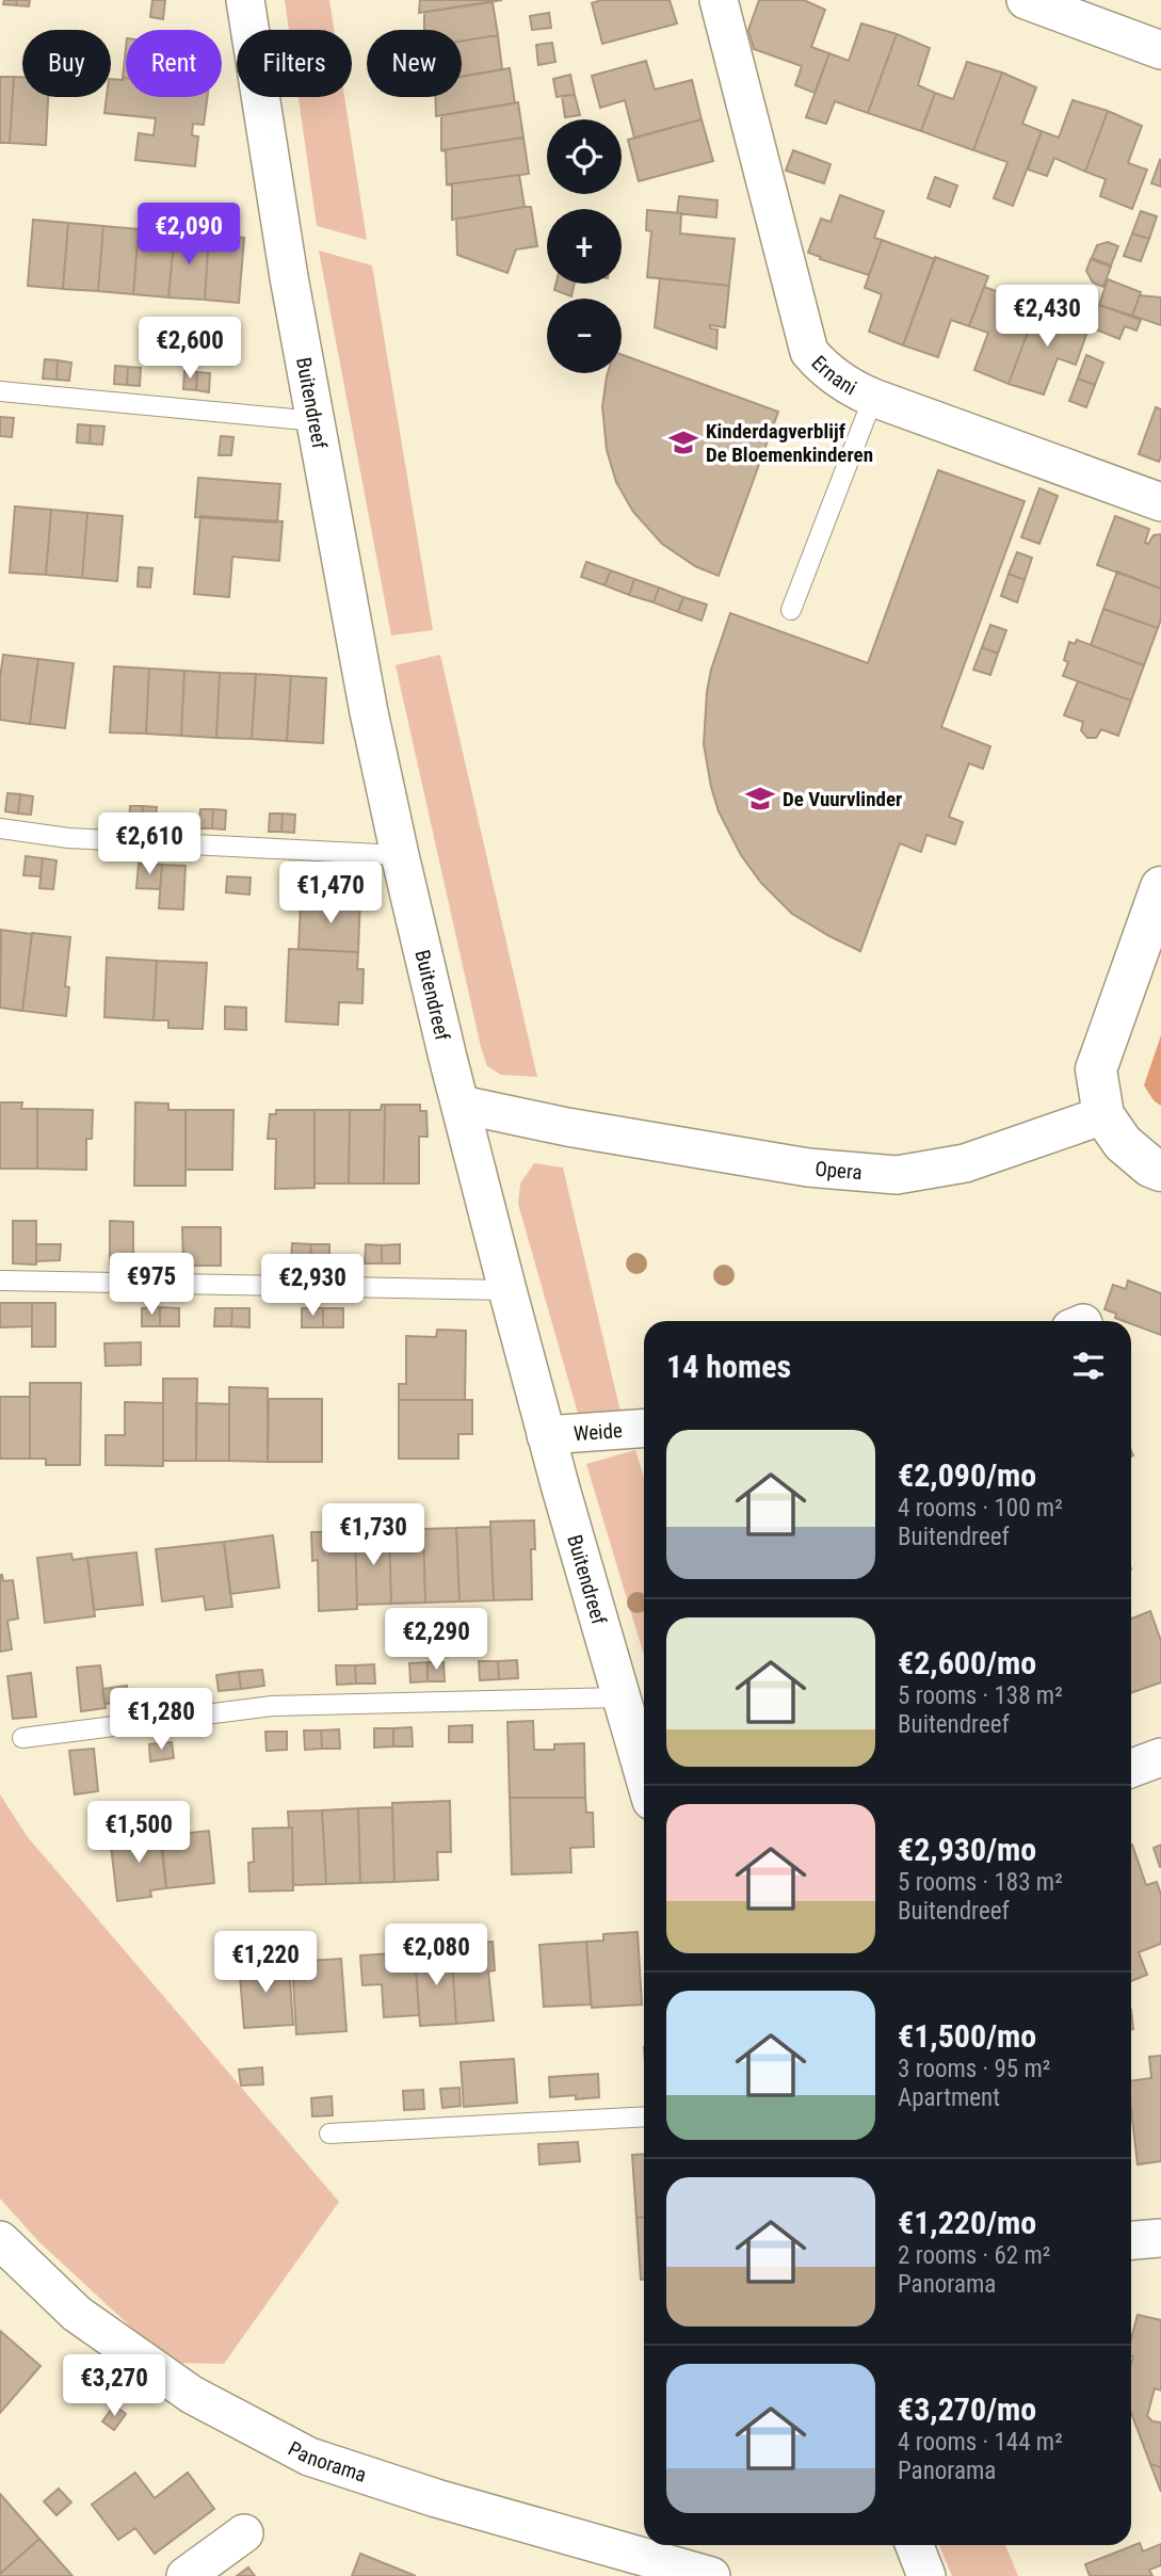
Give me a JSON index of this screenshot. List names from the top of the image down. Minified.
{"streets":{"street":["Ernani","Buitendreef","Opera","Weide","Panorama"]},"crossings":[["Buitendreef","Opera"],["Buitendreef","Weide"]],"places":{"school or university":["Kinderdagverblijf De Bloemenkinderen","De Vuurvlinder"]},"page":{"chip":["Buy","Rent","Filters","New"],"map_buttons":["+","−"],"price":["€2,090","€2,430","€2,600","€2,610","€1,470","€975","€2,930","€1,730","€2,290","€1,280","€1,500","€2,080","€1,220","€3,270"],"heading":"14 homes","list":[{"name":"€2,090/mo","note":"4 rooms · 100 m² · Buitendreef"},{"name":"€2,600/mo","note":"5 rooms · 138 m² · Buitendreef"},{"name":"€2,930/mo","note":"5 rooms · 183 m² · Buitendreef"},{"name":"€1,500/mo","note":"3 rooms · 95 m² · Apartment"},{"name":"€1,220/mo","note":"2 rooms · 62 m² · Panorama"},{"name":"€3,270/mo","note":"4 rooms · 144 m² · Panorama"}]}}
